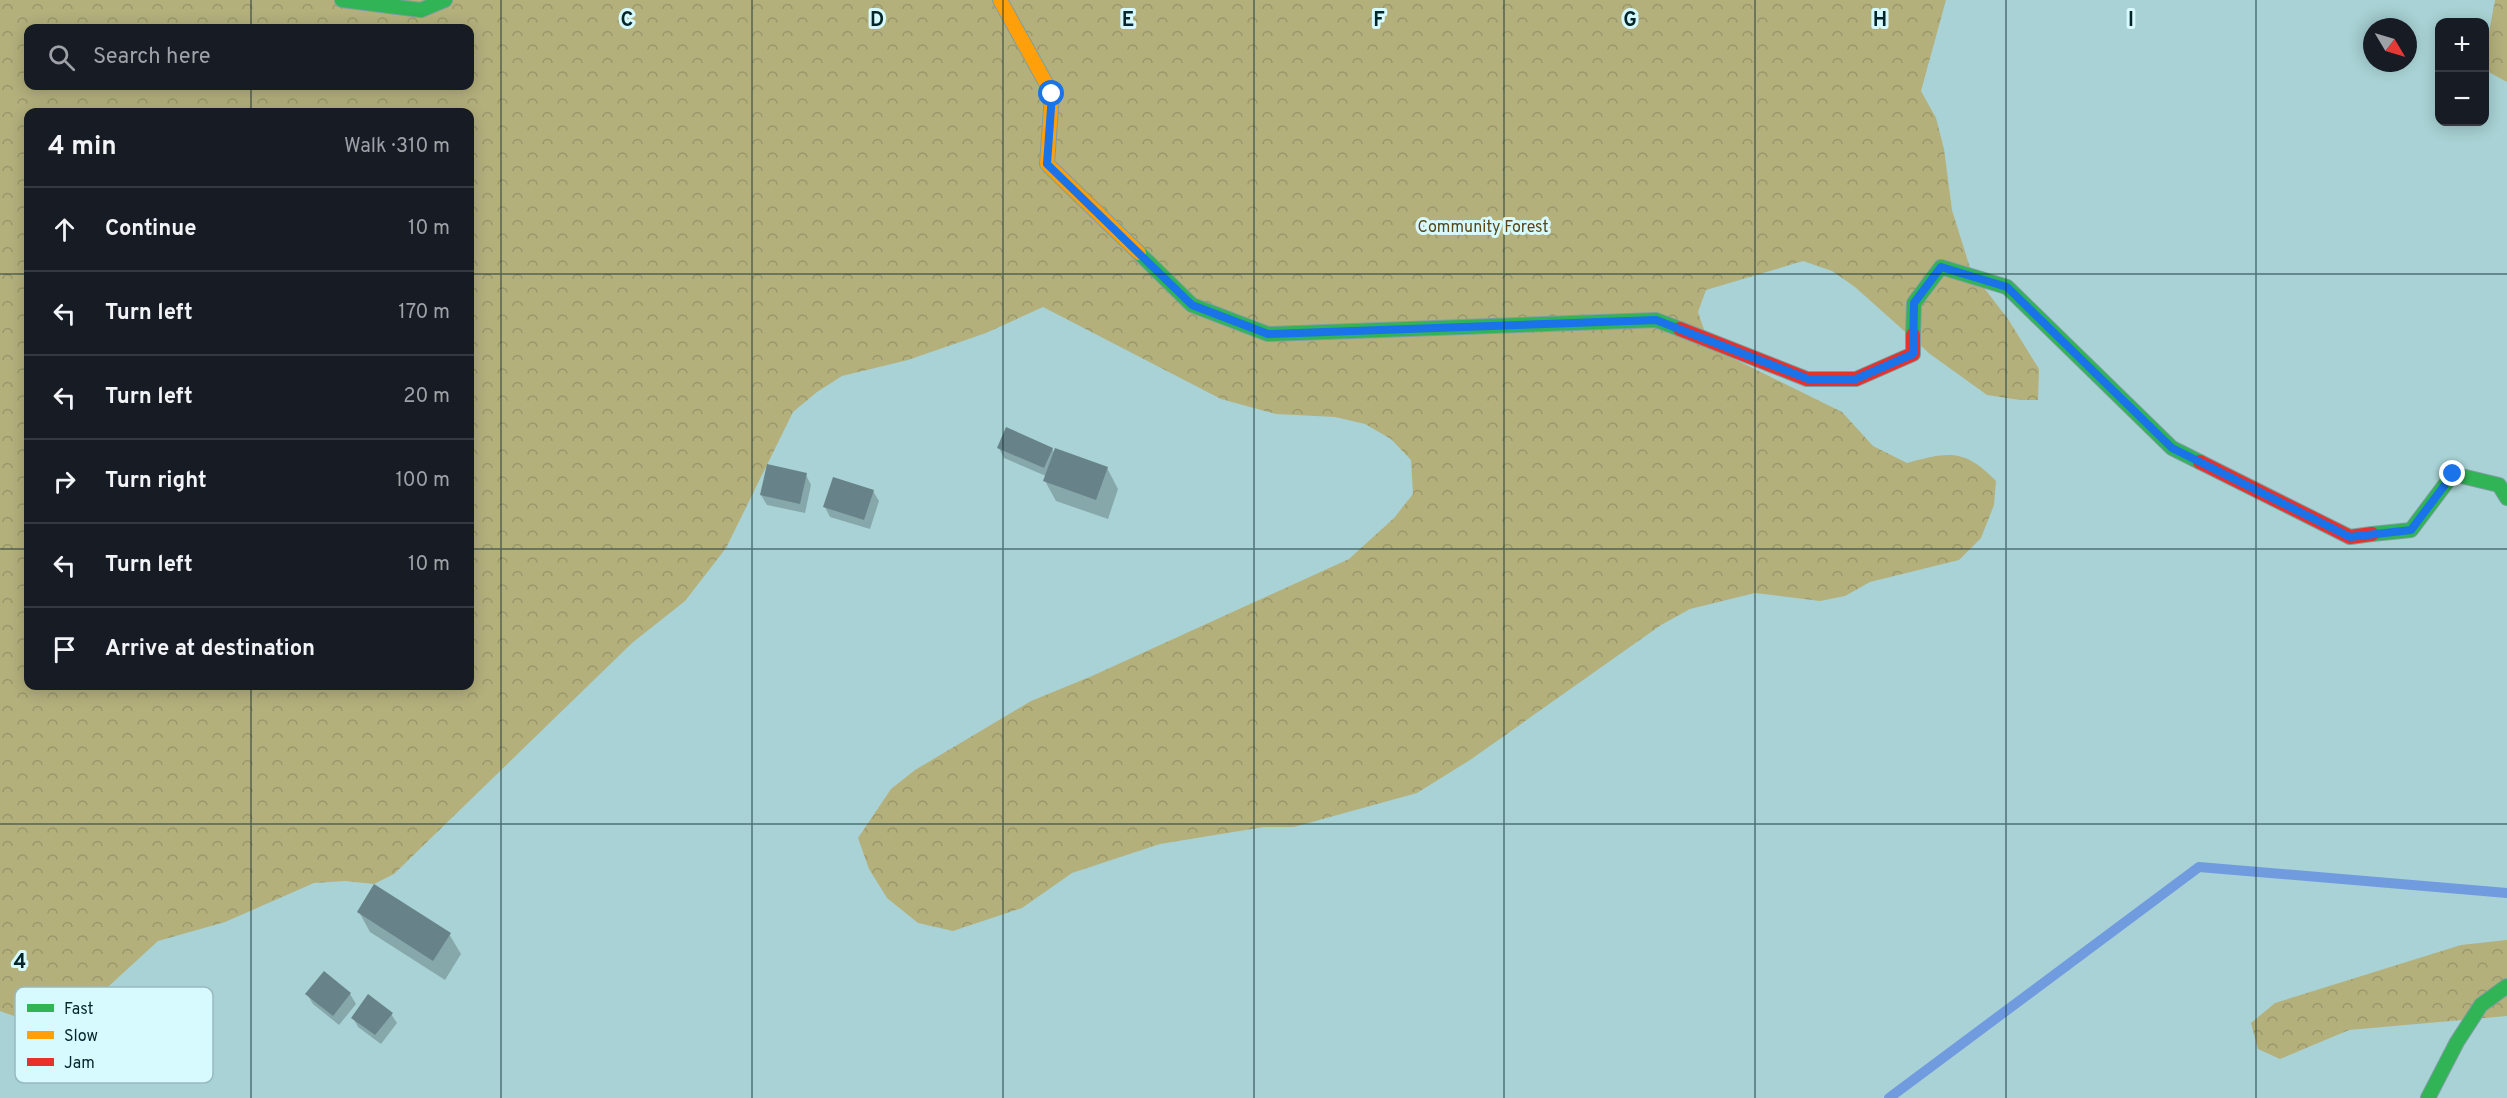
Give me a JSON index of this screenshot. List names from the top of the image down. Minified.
{"parks":["Community Forest"],"legend":["Fast","Slow","Jam"],"north":"bottom right","page":{"map_buttons":["+","−"],"search":"Search here","heading":["4 min","Walk · 310 m"],"list":[["Continue","10 m"],["Turn left","170 m"],["Turn left","20 m"],["Turn right","100 m"],["Turn left","10 m"],"Arrive at destination"]},"grid":{"columns":["C","D","E","F","G","H","I"],"rows":["4"]}}
